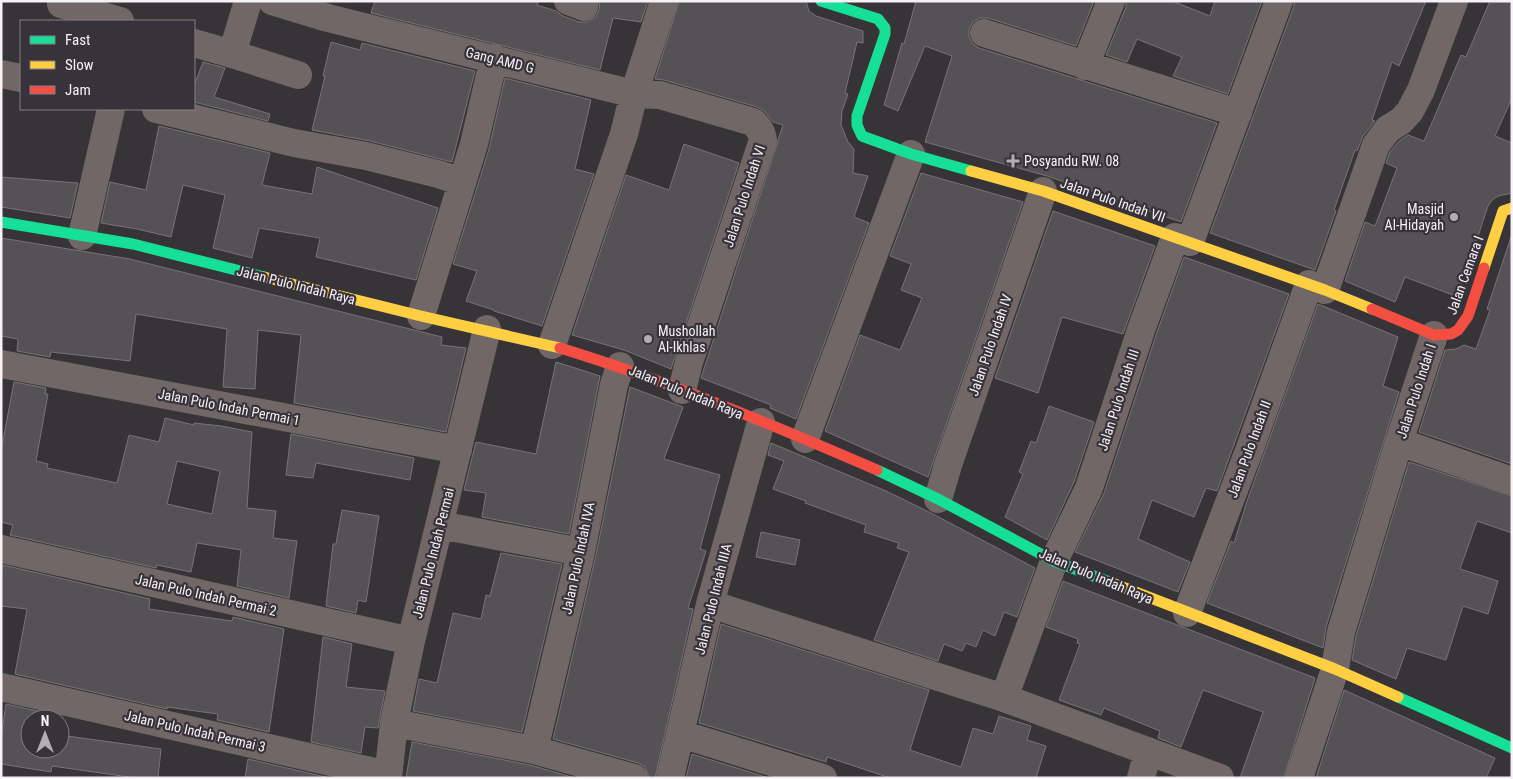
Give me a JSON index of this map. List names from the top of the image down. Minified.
{"streets":{"street":["Gang AMD G","Jalan Pulo Indah VI","Jalan Pulo Indah VII","Jalan Cemara I","Jalan Pulo Indah Raya","Jalan Pulo Indah IV","Jalan Pulo Indah I","Jalan Pulo Indah III","Jalan Pulo Indah Permai 1","Jalan Pulo Indah II","Jalan Pulo Indah Permai","Jalan Pulo Indah IVA","Jalan Pulo Indah Permai 2","Jalan Pulo Indah IIIA","Jalan Pulo Indah Permai 3"]},"crossings":[["Gang AMD G","Jalan Pulo Indah VI"],["Jalan Pulo Indah VI","Jalan Pulo Indah Raya"],["Jalan Pulo Indah VII","Jalan Pulo Indah IV"],["Jalan Pulo Indah VII","Jalan Pulo Indah I"],["Jalan Pulo Indah VII","Jalan Pulo Indah III"],["Jalan Cemara I","Jalan Pulo Indah I"],["Jalan Pulo Indah Raya","Jalan Pulo Indah IV"],["Jalan Pulo Indah Raya","Jalan Pulo Indah I"],["Jalan Pulo Indah Raya","Jalan Pulo Indah III"],["Jalan Pulo Indah Raya","Jalan Pulo Indah II"],["Jalan Pulo Indah Raya","Jalan Pulo Indah Permai"],["Jalan Pulo Indah Raya","Jalan Pulo Indah IVA"],["Jalan Pulo Indah Raya","Jalan Pulo Indah IIIA"],["Jalan Pulo Indah I","Jalan Pulo Indah III"],["Jalan Pulo Indah I","Jalan Pulo Indah II"],["Jalan Pulo Indah Permai 1","Jalan Pulo Indah Permai"],["Jalan Pulo Indah Permai","Jalan Pulo Indah Permai 2"],["Jalan Pulo Indah Permai","Jalan Pulo Indah Permai 3"]],"places":{"health":["Posyandu RW. 08"],"other":["Masjid Al-Hidayah","Mushollah Al-Ikhlas"]},"legend":["Fast","Slow","Jam"],"north":"top"}
